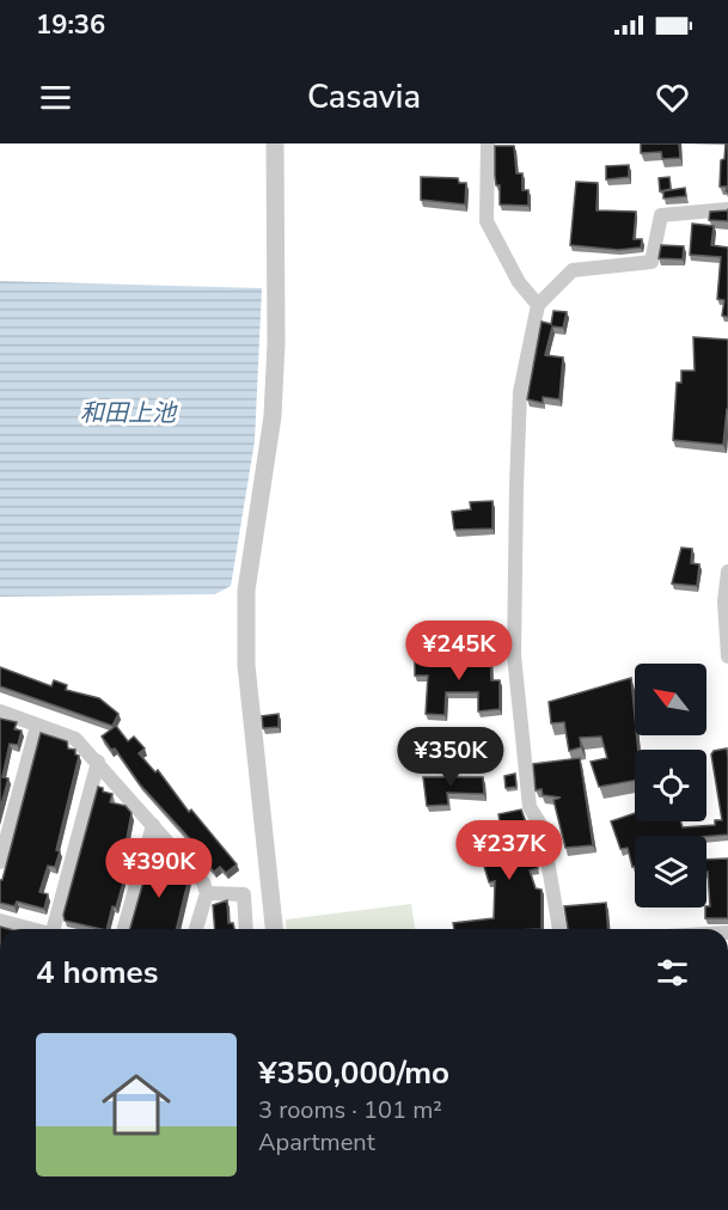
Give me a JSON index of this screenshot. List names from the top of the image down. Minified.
{"water":["和田上池"],"north":"top left","page":{"status":"19:36","header":"Casavia","price":["¥245K","¥350K","¥237K","¥390K"],"heading":"4 homes","list":[{"name":"¥350,000/mo","note":"3 rooms · 101 m² · Apartment"}]}}
